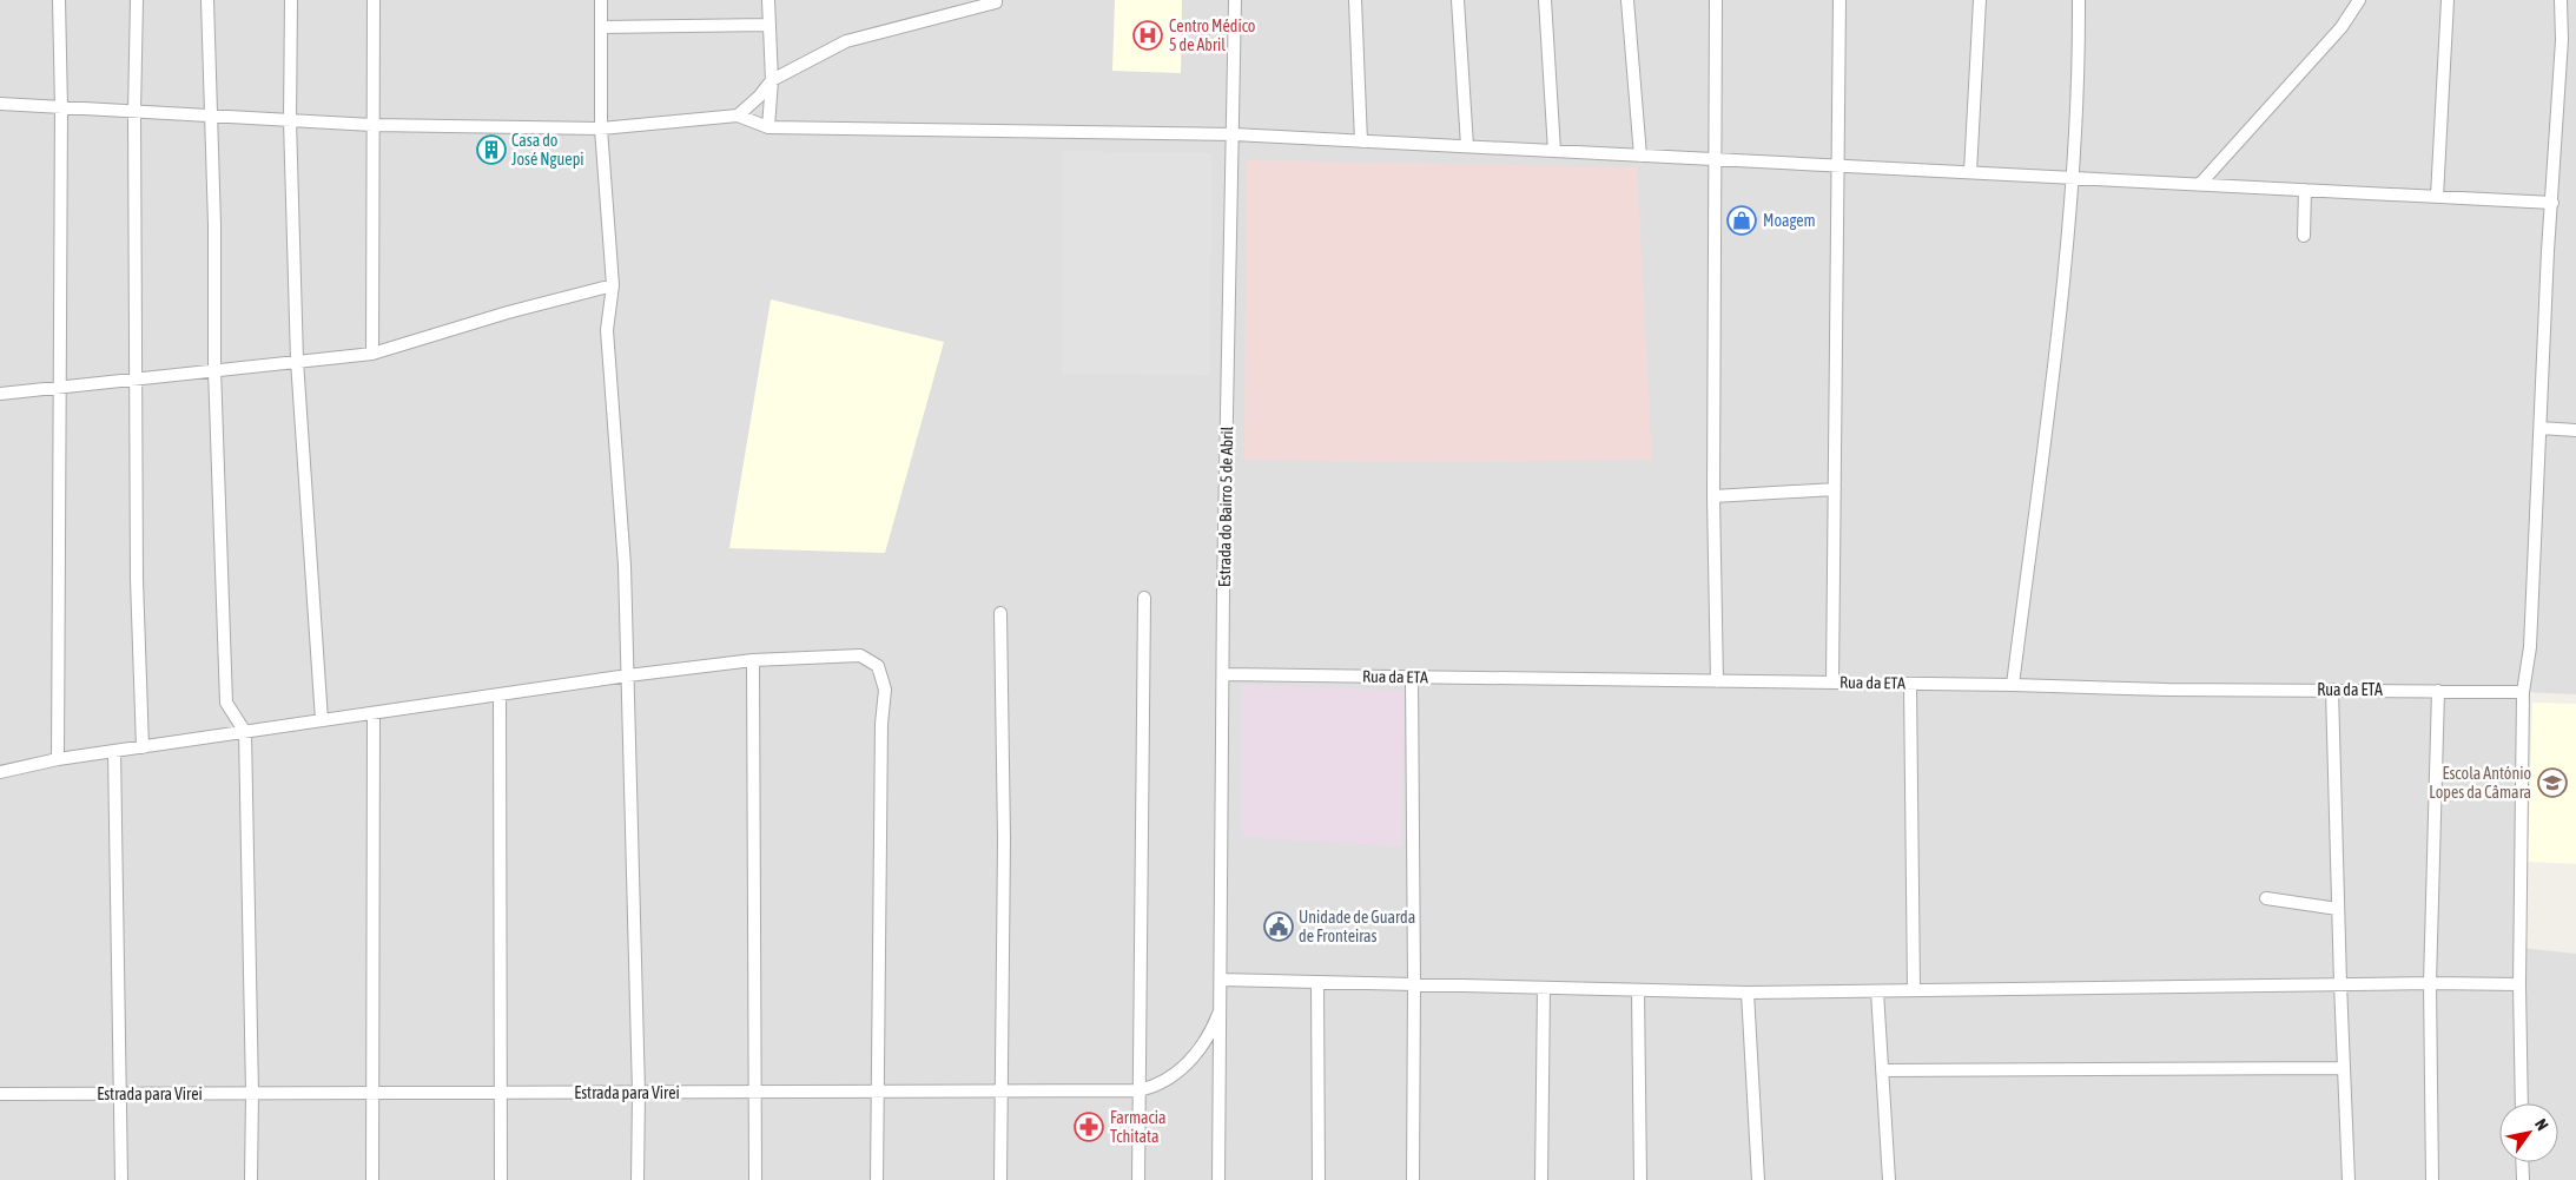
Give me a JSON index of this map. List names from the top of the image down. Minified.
{"streets":{"street":["Estrada do Bairro 5 de Abril","Rua da ETA","Estrada para Virei"]},"crossings":[["Estrada do Bairro 5 de Abril","Rua da ETA"],["Estrada do Bairro 5 de Abril","Estrada para Virei"]],"places":{"hospital":["Centro Médico 5 de Abril"],"building":["Casa do José Nguepi"],"shop":["Moagem"],"school or university":["Escola António Lopes da Câmara"],"public building":["Unidade de Guarda de Fronteiras"],"pharmacy":["Farmacia Tchitata"]},"north":"top right"}
